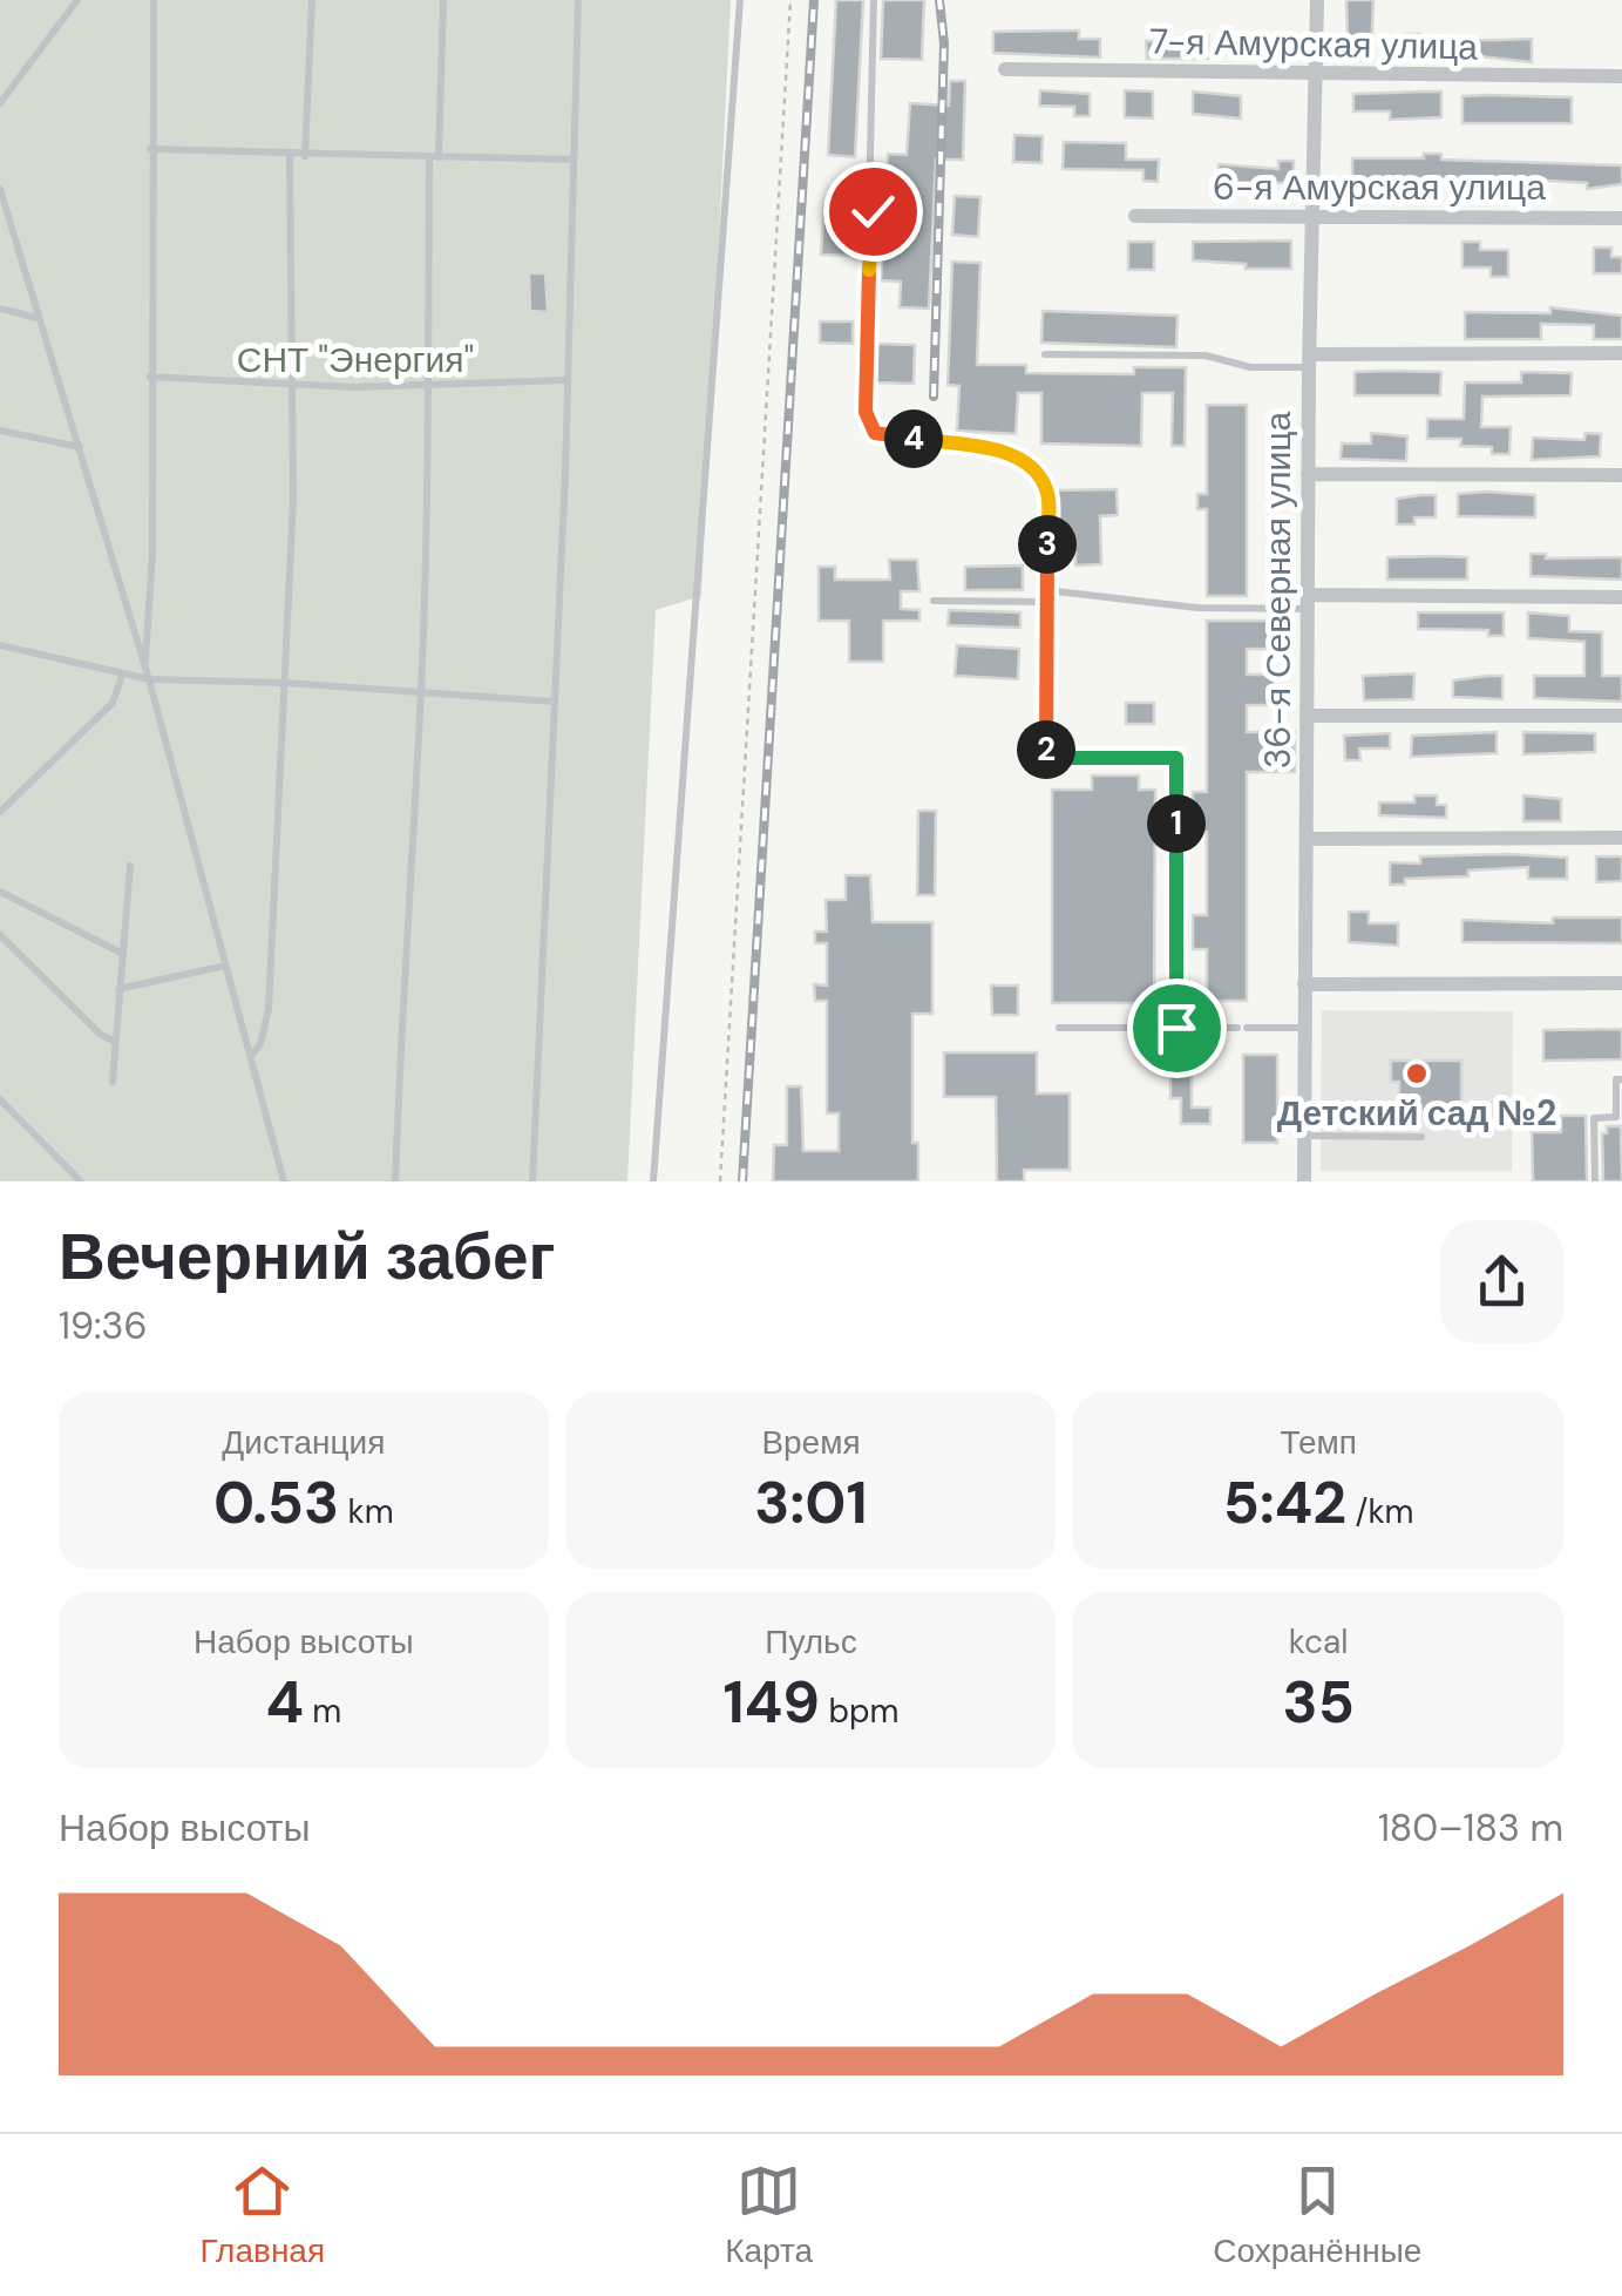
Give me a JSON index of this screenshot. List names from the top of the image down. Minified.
{"streets":{"street":["7-я Амурская улица","6-я Амурская улица","36-я Северная улица"]},"crossings":[["7-я Амурская улица","36-я Северная улица"],["6-я Амурская улица","36-я Северная улица"]],"parks":["СНТ \"Энергия\""],"places":["Детский сад №2"],"page":{"pins":["4","3","2","1"],"heading":["Вечерний забег","19:36"],"stats":[["Дистанция","0.53 km"],["Время","3:01"],["Темп","5:42 /km"],["Набор высоты","4 m"],["Пульс","149 bpm"],["kcal","35"]],"chart":["Набор высоты","180–183 m"],"tabs":["Главная","Карта","Сохранённые"]}}
